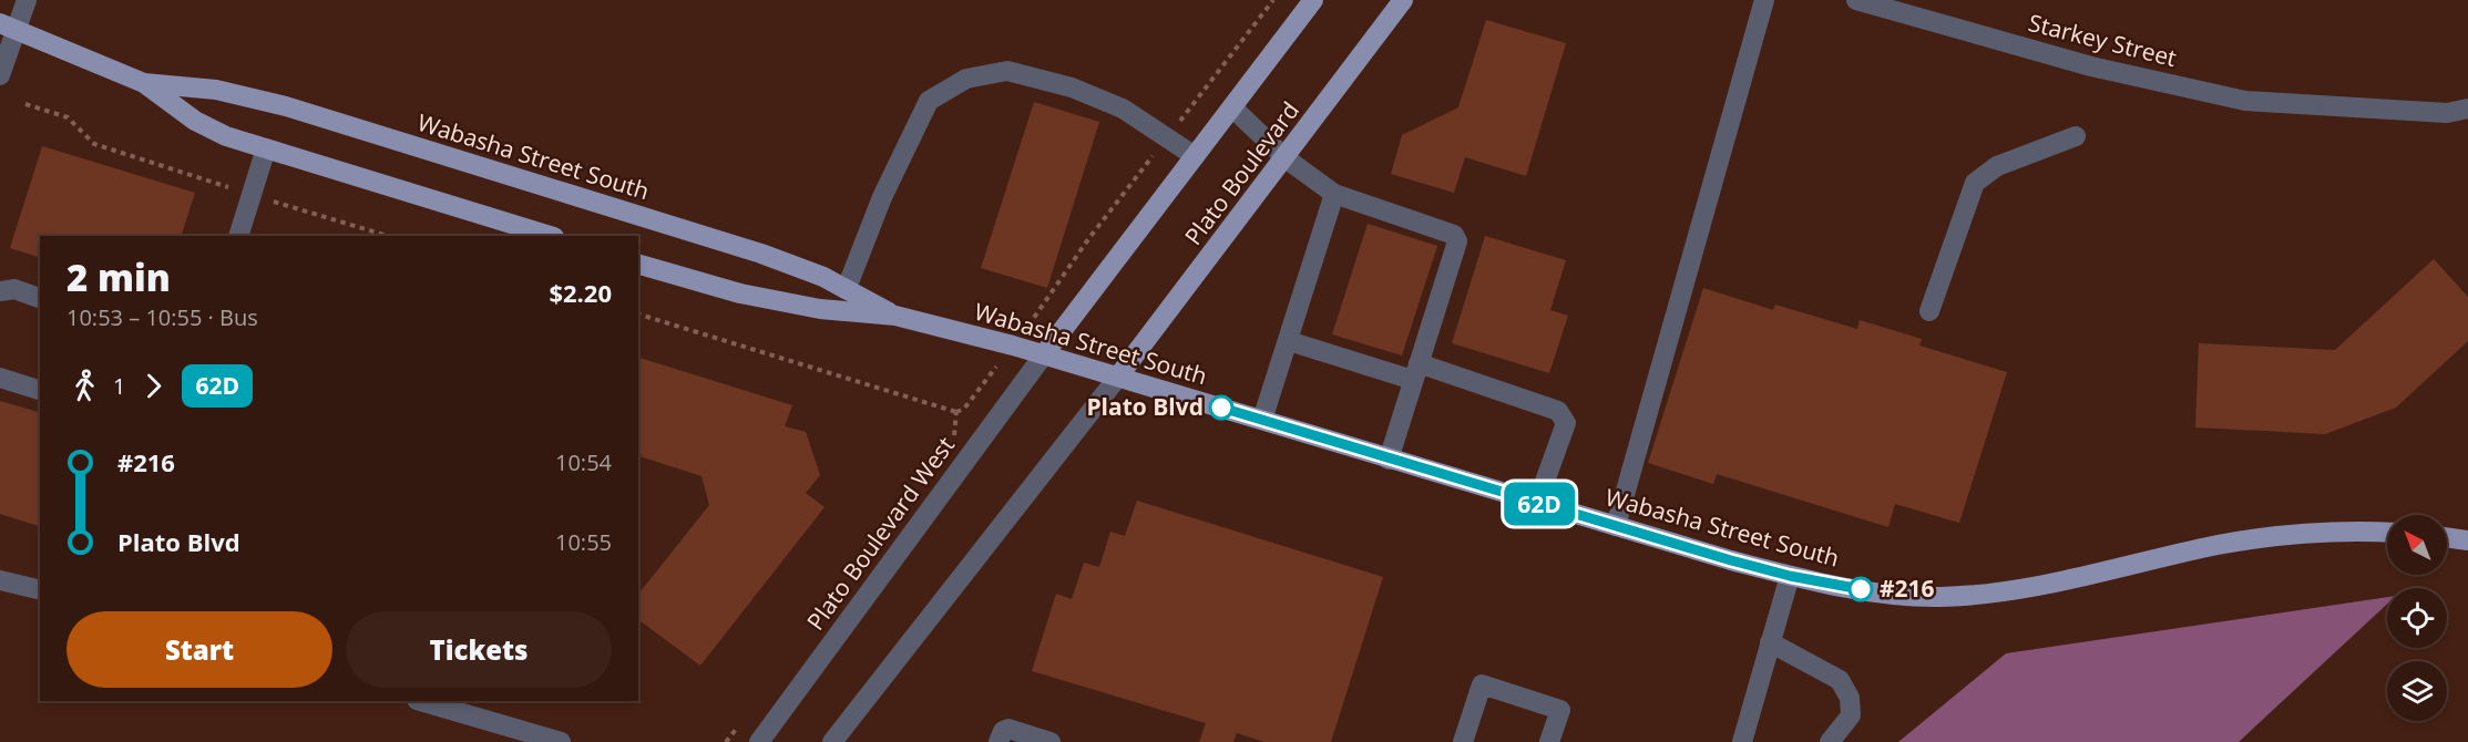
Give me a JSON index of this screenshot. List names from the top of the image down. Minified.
{"streets":{"main road":["Wabasha Street South","Plato Boulevard"],"street":["Starkey Street","Plato Boulevard West"]},"crossings":[["Wabasha Street South","Plato Boulevard"],["Wabasha Street South","Plato Boulevard West"],["Plato Boulevard","Plato Boulevard West"]],"places":["Plato Blvd","#216"],"lines":["bus line 62D"],"north":"top left","page":{"on_map":"62D","heading":["2 min","10:53 – 10:55 · Bus","$2.20"],"legs":["1","62D"],"list":[{"name":"#216","value":"10:54"},{"name":"Plato Blvd","value":"10:55"}],"buttons":["Start","Tickets"]}}
